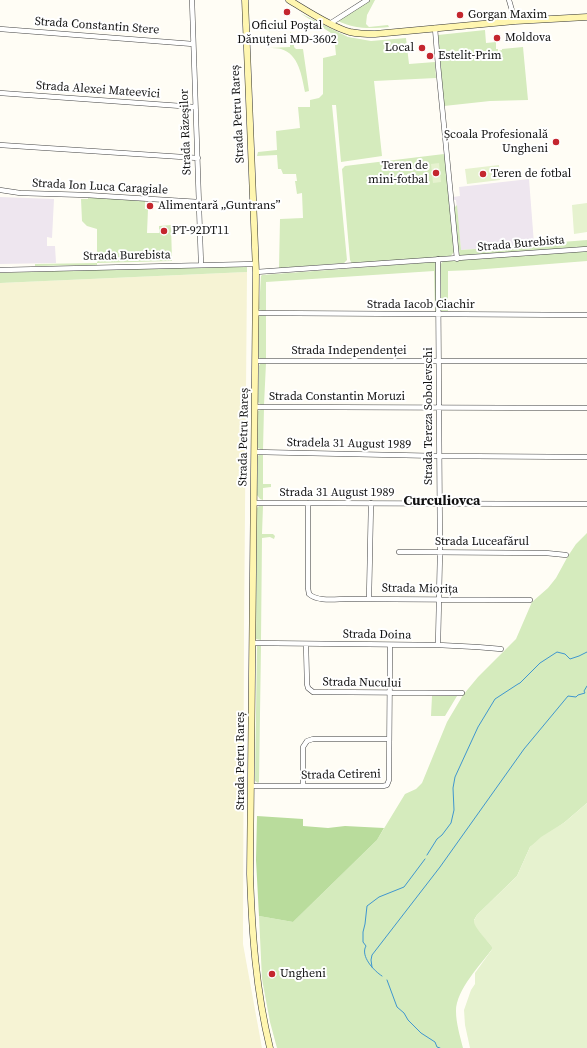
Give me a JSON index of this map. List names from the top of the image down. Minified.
{"streets":{"main road":["Strada Petru Rareș"],"street":["Strada Constantin Stere","Strada Alexei Mateevici","Strada Răzeşilor","Strada Ion Luca Caragiale","Strada Burebista","Strada Iacob Ciachir","Strada Independenței","Strada Constantin Moruzi","Strada Tereza Sobolevschi","Stradela 31 August 1989","Strada 31 August 1989","Strada Luceafărul","Strada Miorița","Strada Doina","Strada Nucului","Strada Cetireni"]},"crossings":[["Strada Constantin Stere","Strada Răzeşilor"],["Strada Alexei Mateevici","Strada Răzeşilor"],["Strada Petru Rareș","Strada Burebista"],["Strada Petru Rareș","Strada Iacob Ciachir"],["Strada Petru Rareș","Strada Independenței"],["Strada Petru Rareș","Strada Constantin Moruzi"],["Strada Petru Rareș","Stradela 31 August 1989"],["Strada Petru Rareș","Strada 31 August 1989"],["Strada Petru Rareș","Strada Doina"],["Strada Petru Rareș","Strada Cetireni"],["Strada Răzeşilor","Strada Ion Luca Caragiale"],["Strada Răzeşilor","Strada Burebista"],["Strada Burebista","Strada Tereza Sobolevschi"],["Strada Iacob Ciachir","Strada Tereza Sobolevschi"],["Strada Independenței","Strada Tereza Sobolevschi"],["Strada Constantin Moruzi","Strada Tereza Sobolevschi"],["Strada Tereza Sobolevschi","Stradela 31 August 1989"],["Strada Tereza Sobolevschi","Strada 31 August 1989"],["Strada Tereza Sobolevschi","Strada Luceafărul"],["Strada Tereza Sobolevschi","Strada Miorița"],["Strada Tereza Sobolevschi","Strada Doina"],["Strada 31 August 1989","Strada Miorița"],["Strada Doina","Strada Nucului"],["Strada Doina","Strada Cetireni"],["Strada Nucului","Strada Cetireni"]],"districts":["Curculiovca"],"places":["Oficiul Poștal Dănuțeni MD-3602","Gorgan Maxim","Moldova","Local","Estelit-Prim","Școala Profesională Ungheni","Teren de mini-fotbal","Teren de fotbal","Alimentară „Guntrans”","PT-92DT11","Ungheni"]}
